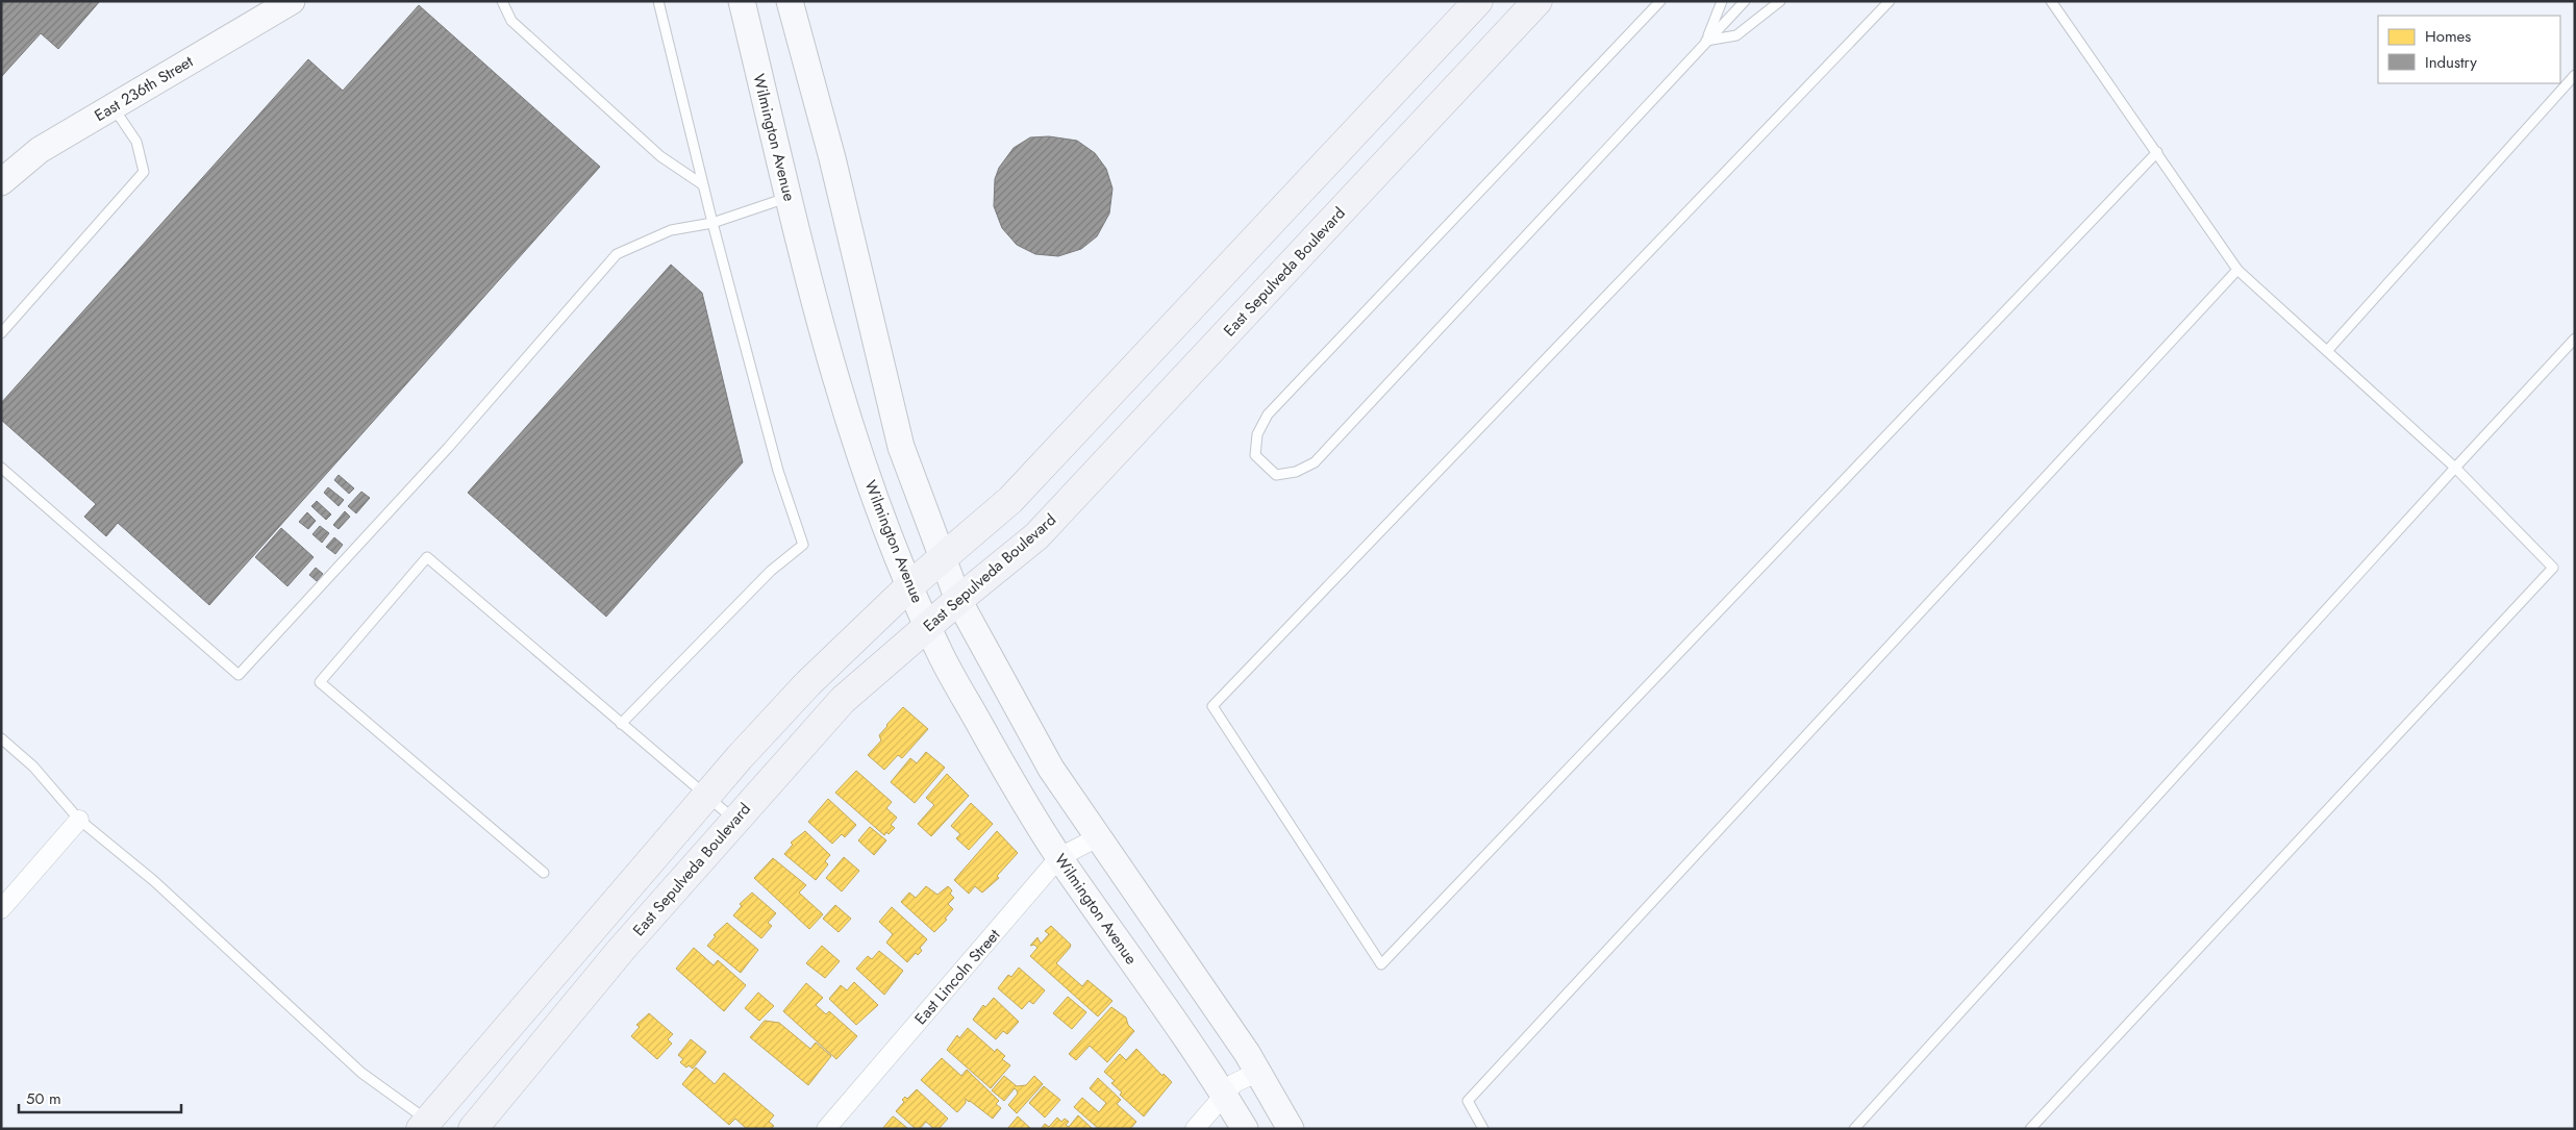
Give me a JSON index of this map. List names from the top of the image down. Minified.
{"streets":{"main road":["East 236th Street","Wilmington Avenue","East Sepulveda Boulevard"],"street":["East Lincoln Street"]},"crossings":[["Wilmington Avenue","East Sepulveda Boulevard"],["Wilmington Avenue","East Lincoln Street"]],"legend":["Homes","Industry"],"scale_bar":"50 m"}
